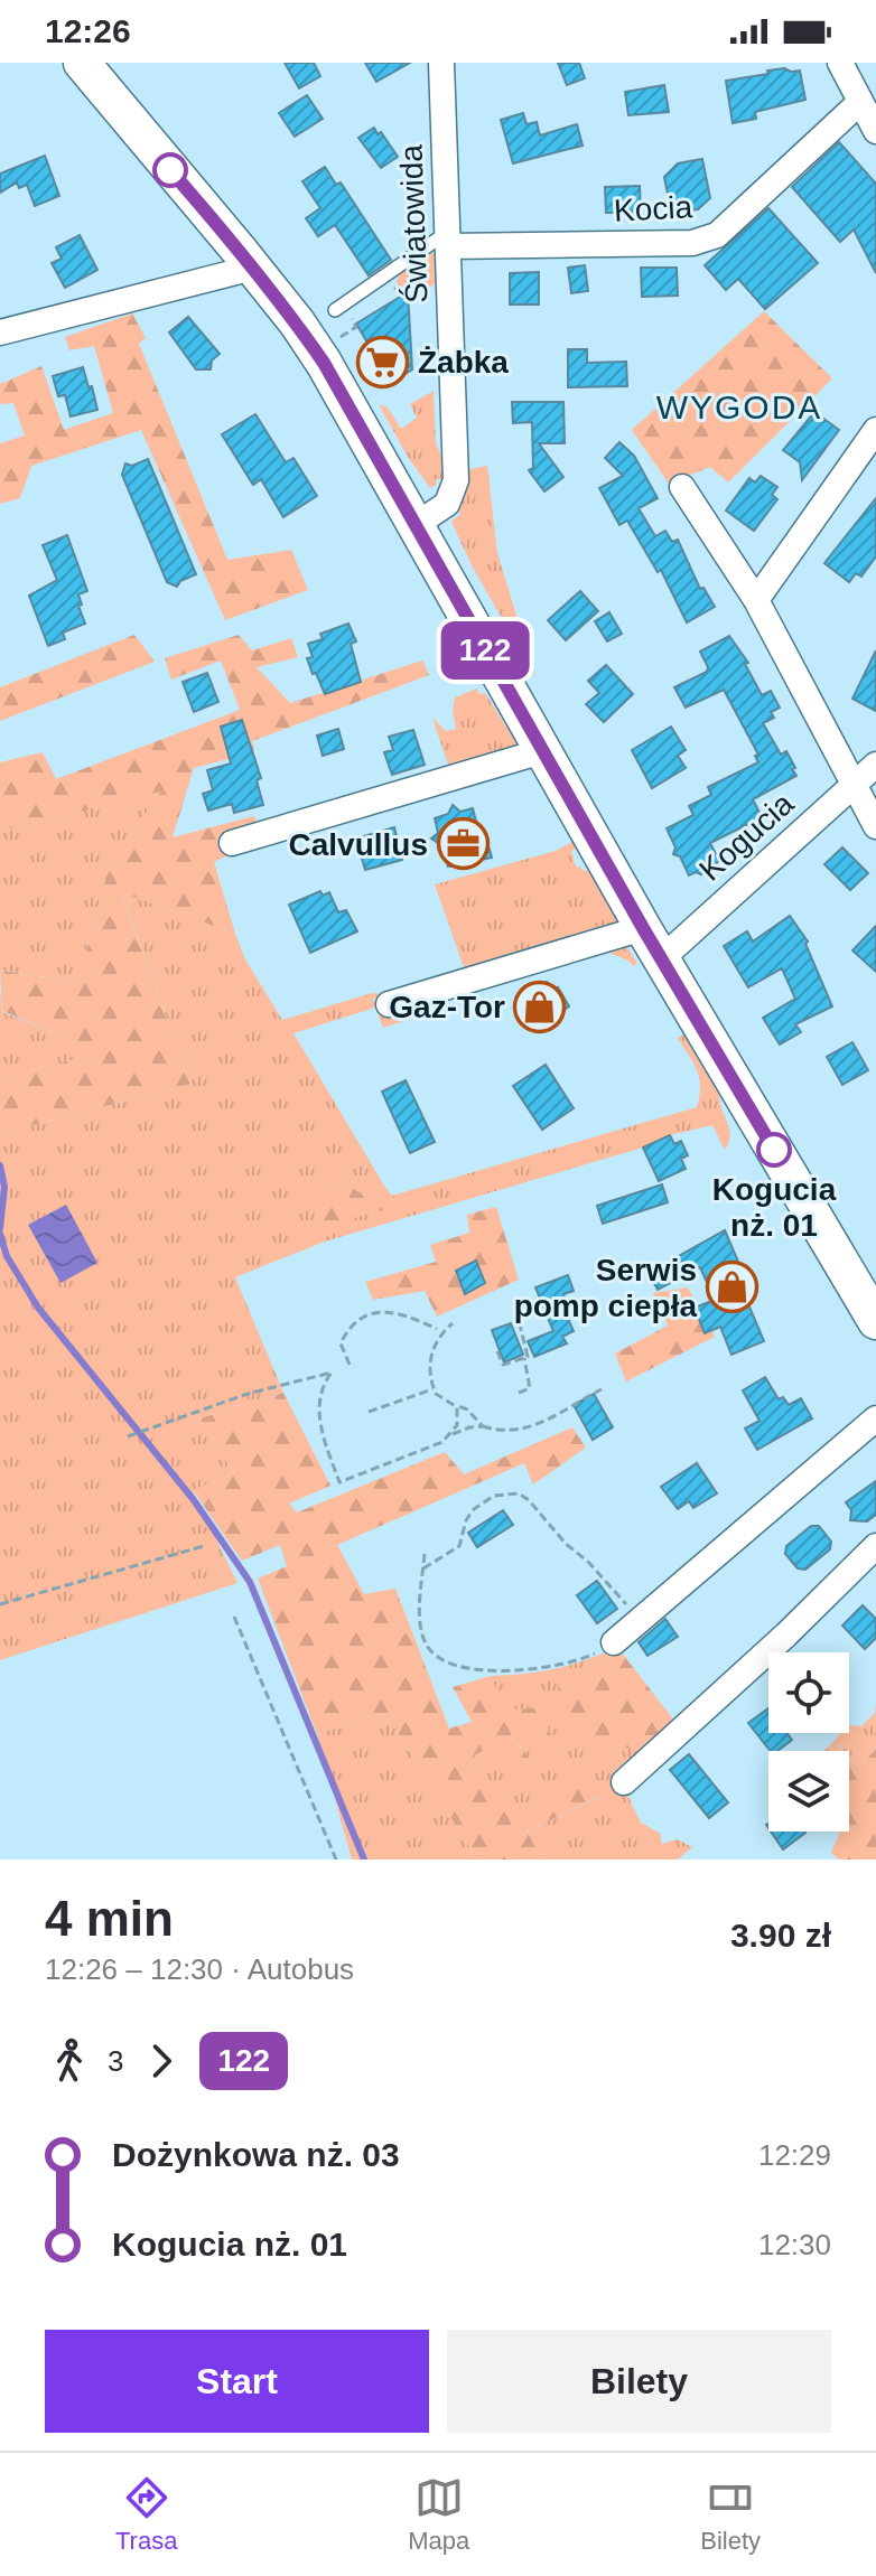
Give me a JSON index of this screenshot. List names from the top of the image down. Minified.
{"streets":{"street":["Kocia","Światowida","Kogucia"]},"crossings":[["Kocia","Światowida"]],"districts":["WYGODA"],"places":{"supermarket":["Żabka"],"office":["Calvullus"],"shop":["Gaz-Tor","Serwis pomp ciepła"],"other":["Kogucia nż. 01"]},"lines":["bus line 122"],"page":{"status":"12:26","on_map":"122","heading":["4 min","12:26 – 12:30 · Autobus","3.90 zł"],"legs":["3","122"],"list":[{"name":"Dożynkowa nż. 03","value":"12:29"},{"name":"Kogucia nż. 01","value":"12:30"}],"buttons":["Start","Bilety"],"tabs":["Trasa","Mapa","Bilety"]}}
